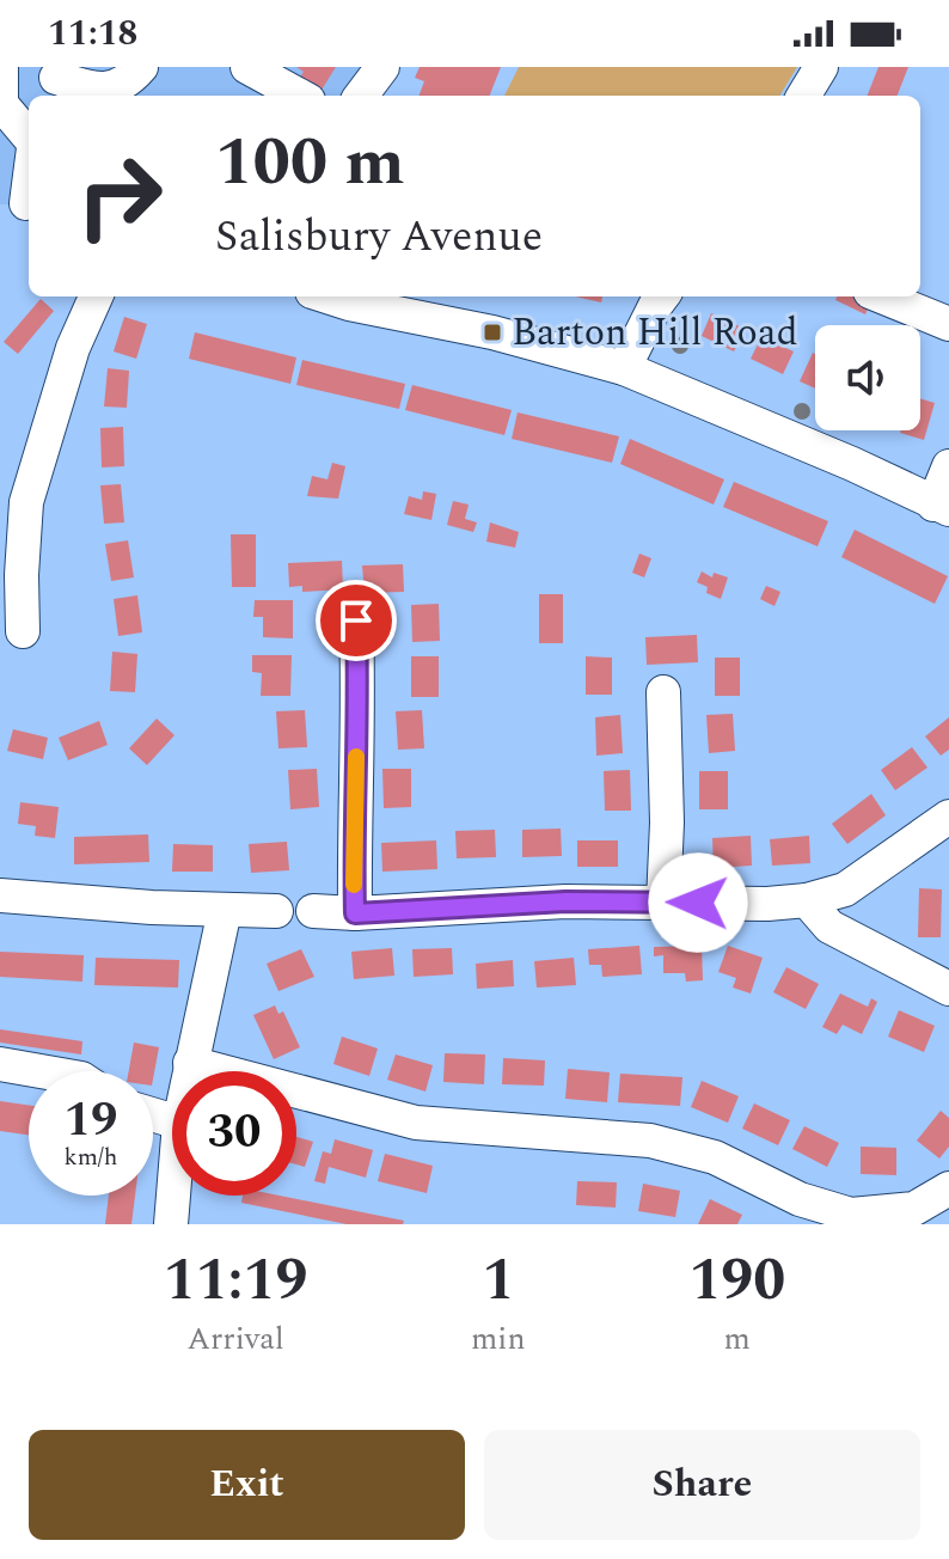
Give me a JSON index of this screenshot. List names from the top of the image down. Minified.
{"places":{"transit":["Barton Hill Road"]},"page":{"status":"11:18","turn":["100 m","Salisbury Avenue"],"speed":"19 km/h","limit":"30","eta":["11:19","Arrival","1","min","190","m"],"buttons":["Exit","Share"]}}
